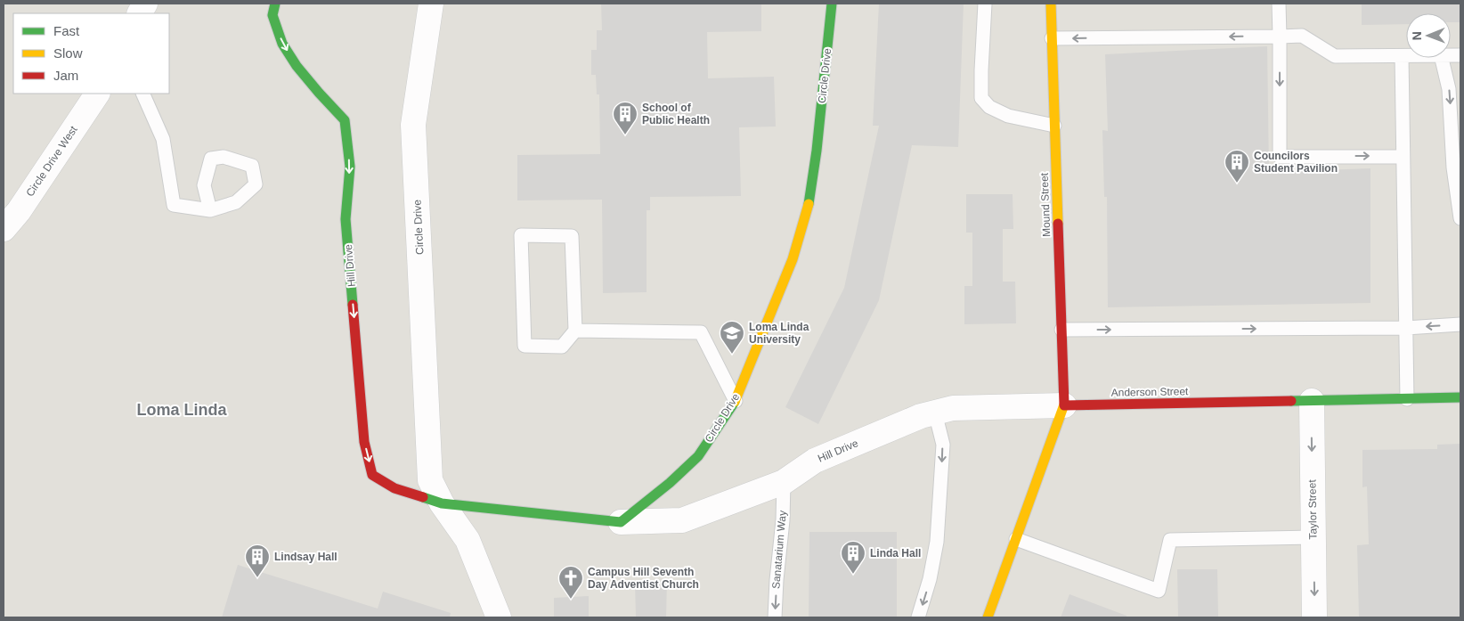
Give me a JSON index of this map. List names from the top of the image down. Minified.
{"streets":{"street":["Circle Drive","Circle Drive West","Mound Street","Hill Drive","Anderson Street","Taylor Street"],"lane":["Sanatarium Way"]},"crossings":[["Circle Drive","Hill Drive"],["Mound Street","Hill Drive"],["Mound Street","Anderson Street"],["Hill Drive","Anderson Street"],["Hill Drive","Sanatarium Way"],["Anderson Street","Taylor Street"]],"one_way":["Hill Drive","Taylor Street","Sanatarium Way"],"districts":["Loma Linda"],"places":{"building":["School of Public Health","Councilors Student Pavilion","Linda Hall","Lindsay Hall"],"school or university":["Loma Linda University"],"church":["Campus Hill Seventh Day Adventist Church"]},"legend":["Fast","Slow","Jam"],"north":"left"}
